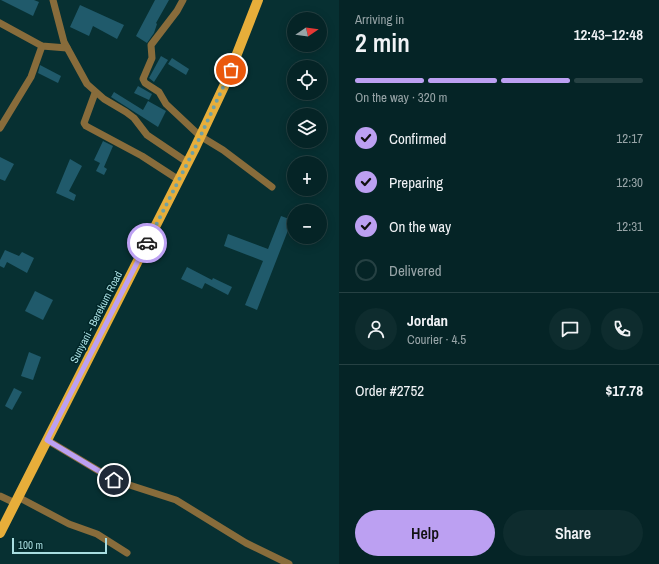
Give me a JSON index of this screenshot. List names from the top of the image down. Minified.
{"streets":{"main road":["Sunyani - Berekum Road"]},"scale_bar":"100 m","north":"right","page":{"heading":["2 min","Arriving in","12:43–12:48"],"panel":["Jordan","Courier · 4.5","Order #2752","$17.78"],"map_buttons":["+","−"],"bar":"On the way · 320 m","list":[["Confirmed","12:17"],["Preparing","12:30"],["On the way","12:31"],"Delivered"],"buttons":["Help","Share"],"scale":"100 m"}}
